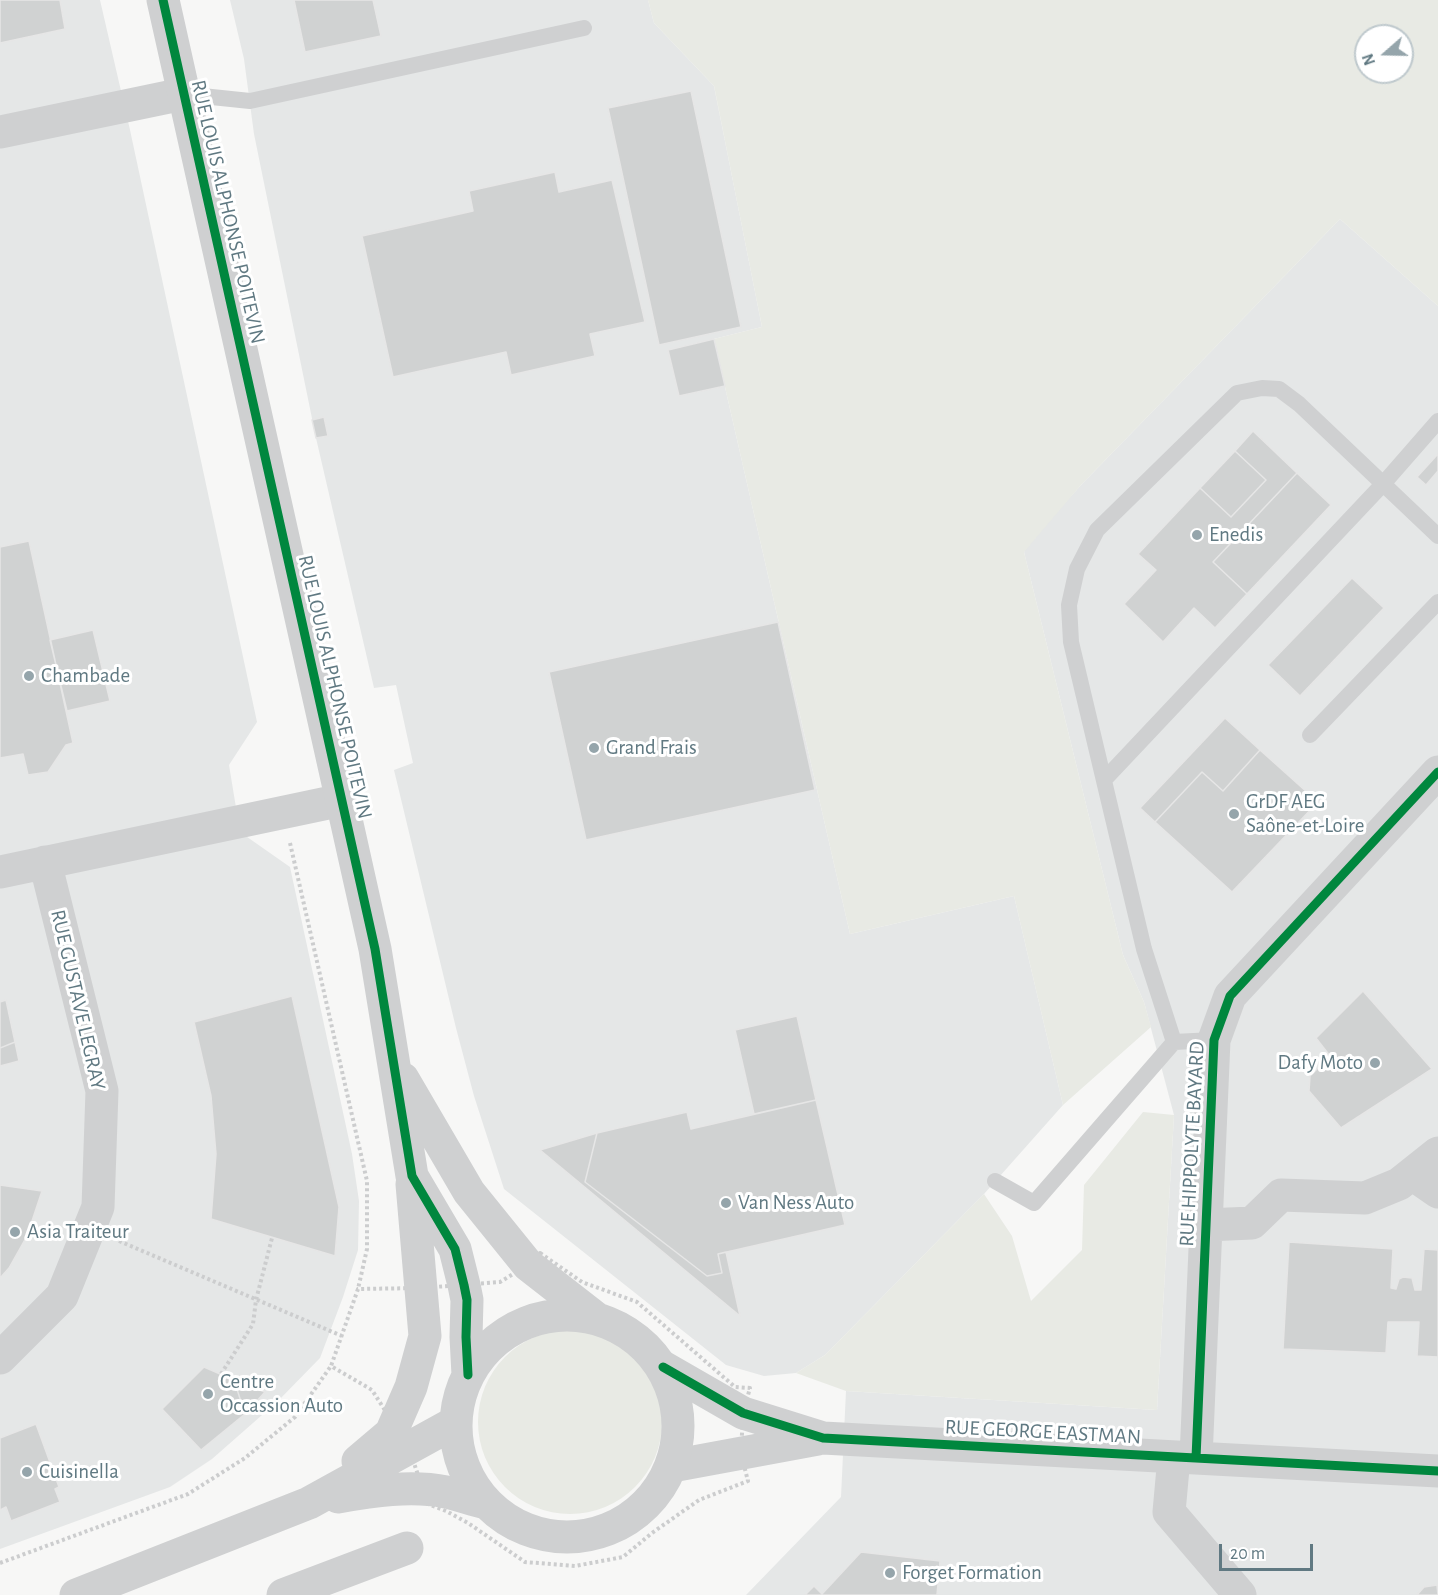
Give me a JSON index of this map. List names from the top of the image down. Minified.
{"streets":{"street":["RUE LOUIS ALPHONSE POITEVIN","RUE GUSTAVE LEGRAY","RUE HIPPOLYTE BAYARD","RUE GEORGE EASTMAN"]},"crossings":[["RUE HIPPOLYTE BAYARD","RUE GEORGE EASTMAN"]],"places":["Enedis","Chambade","Grand Frais","GrDF AEG Saône-et-Loire","Dafy Moto","Van Ness Auto","Asia Traiteur","Centre Occassion Auto","Cuisinella","Forget Formation"],"scale_bar":"20 m","north":"left"}
